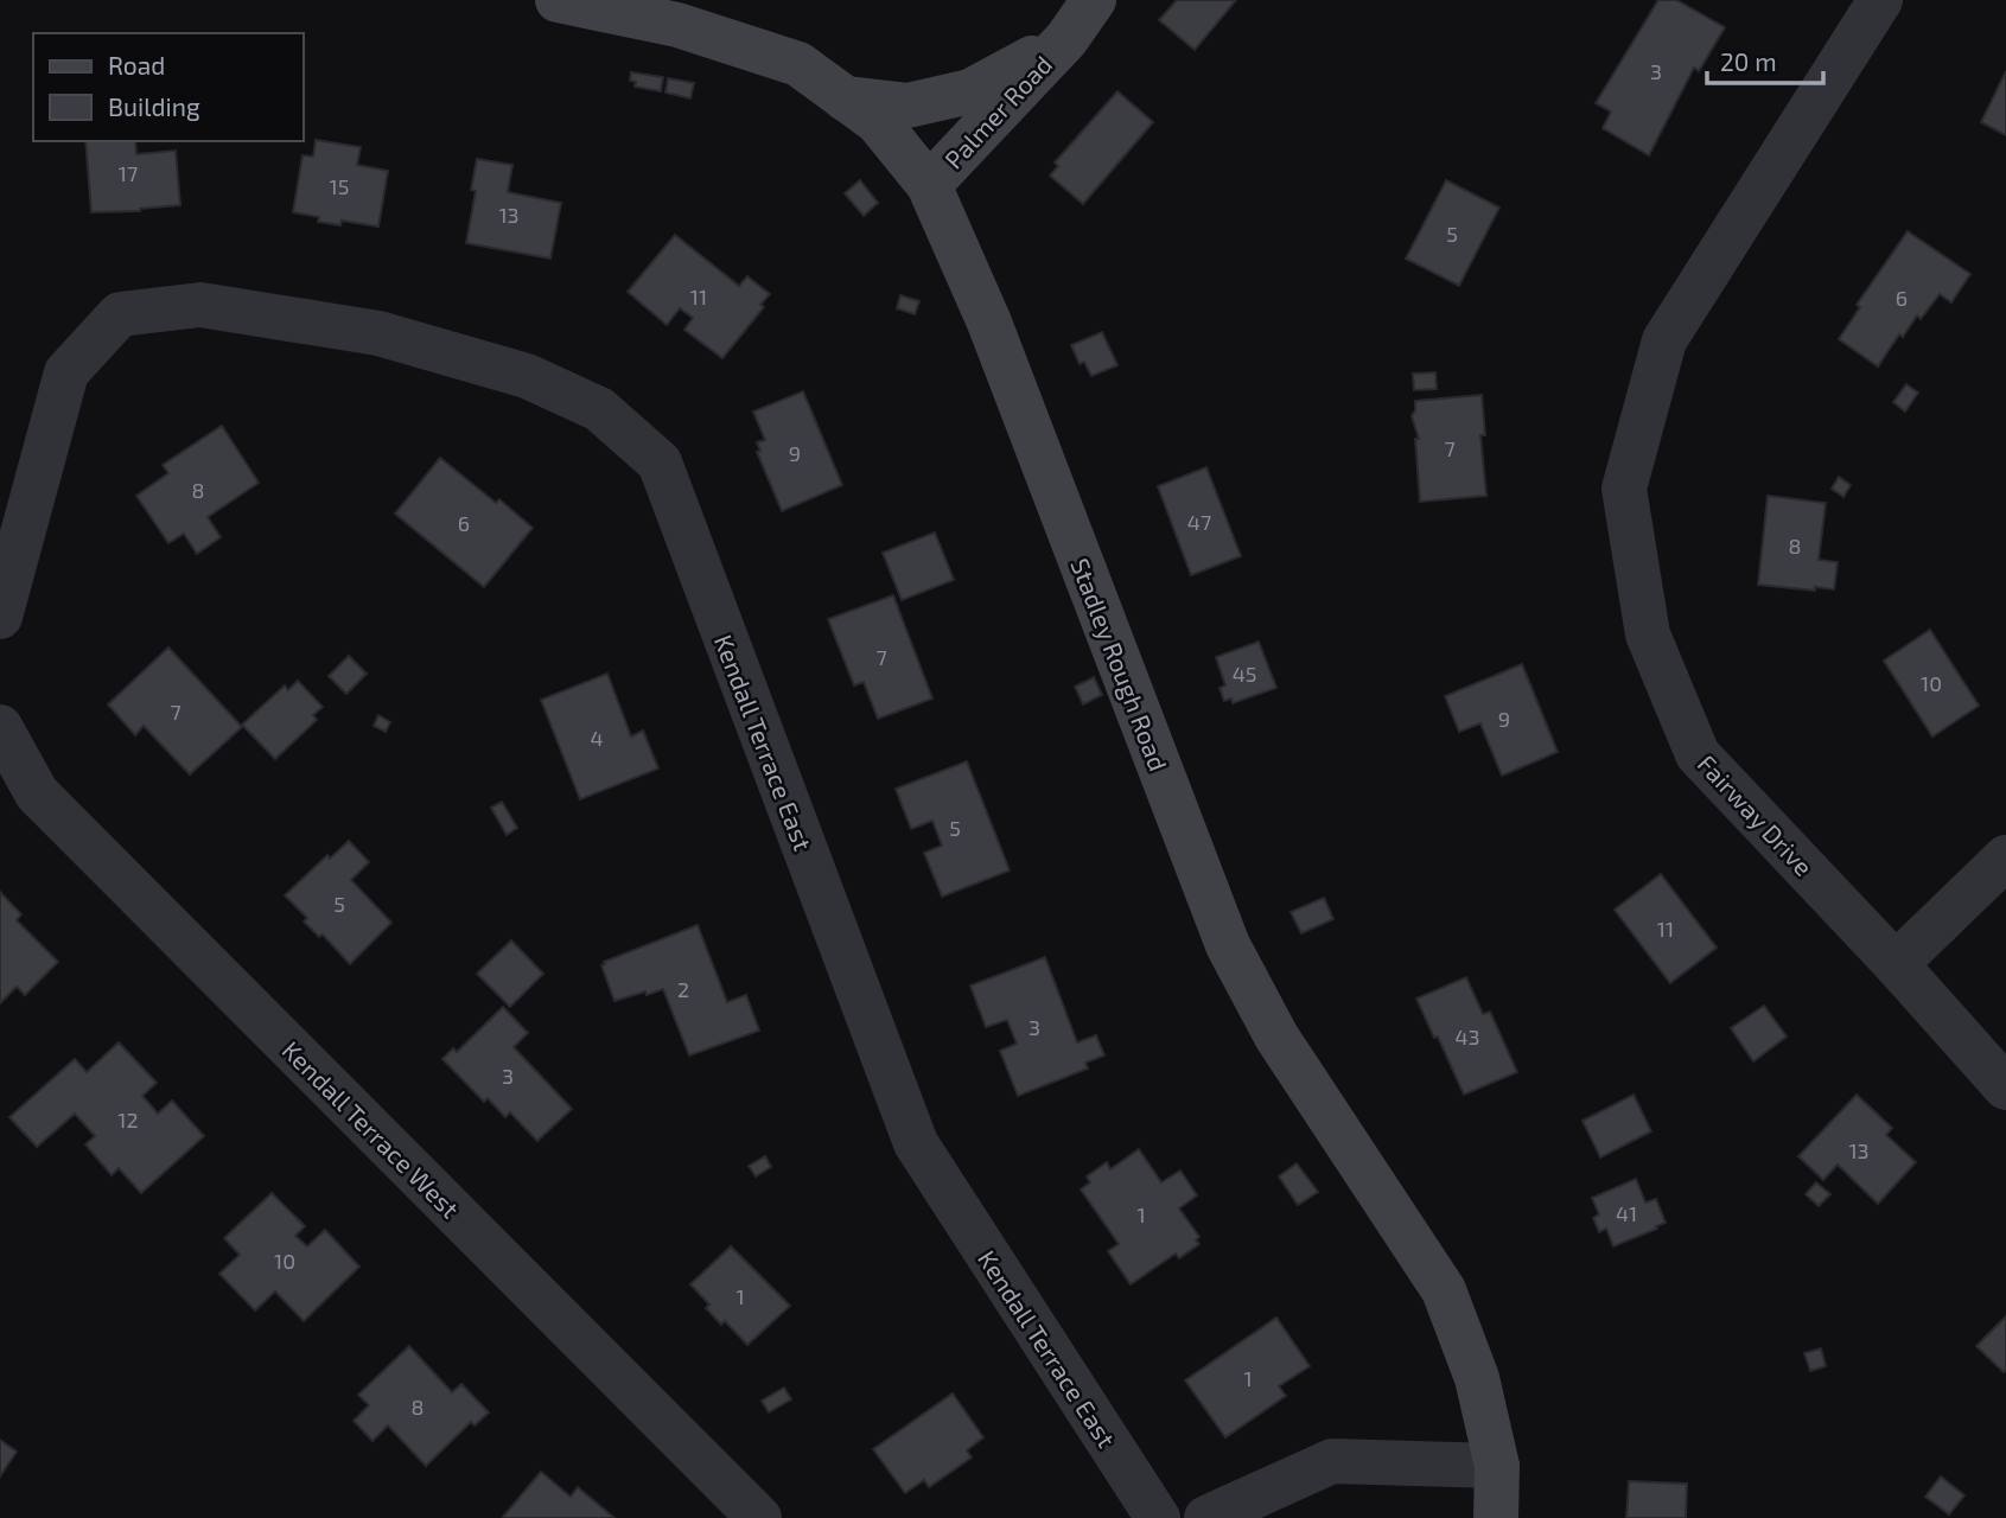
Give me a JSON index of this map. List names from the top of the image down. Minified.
{"streets":{"main road":["Palmer Road","Stadley Rough Road"],"street":["Kendall Terrace East","Fairway Drive","Kendall Terrace West"]},"crossings":[["Palmer Road","Stadley Rough Road"]],"house_numbers":["3","17","15","13","5","11","6","7","9","8","47","6","8","7","45","10","7","9","4","5","5","11","2","3","43","3","12","13","41","1","10","1","1","8"],"legend":["Road","Building"],"scale_bar":"20 m"}
